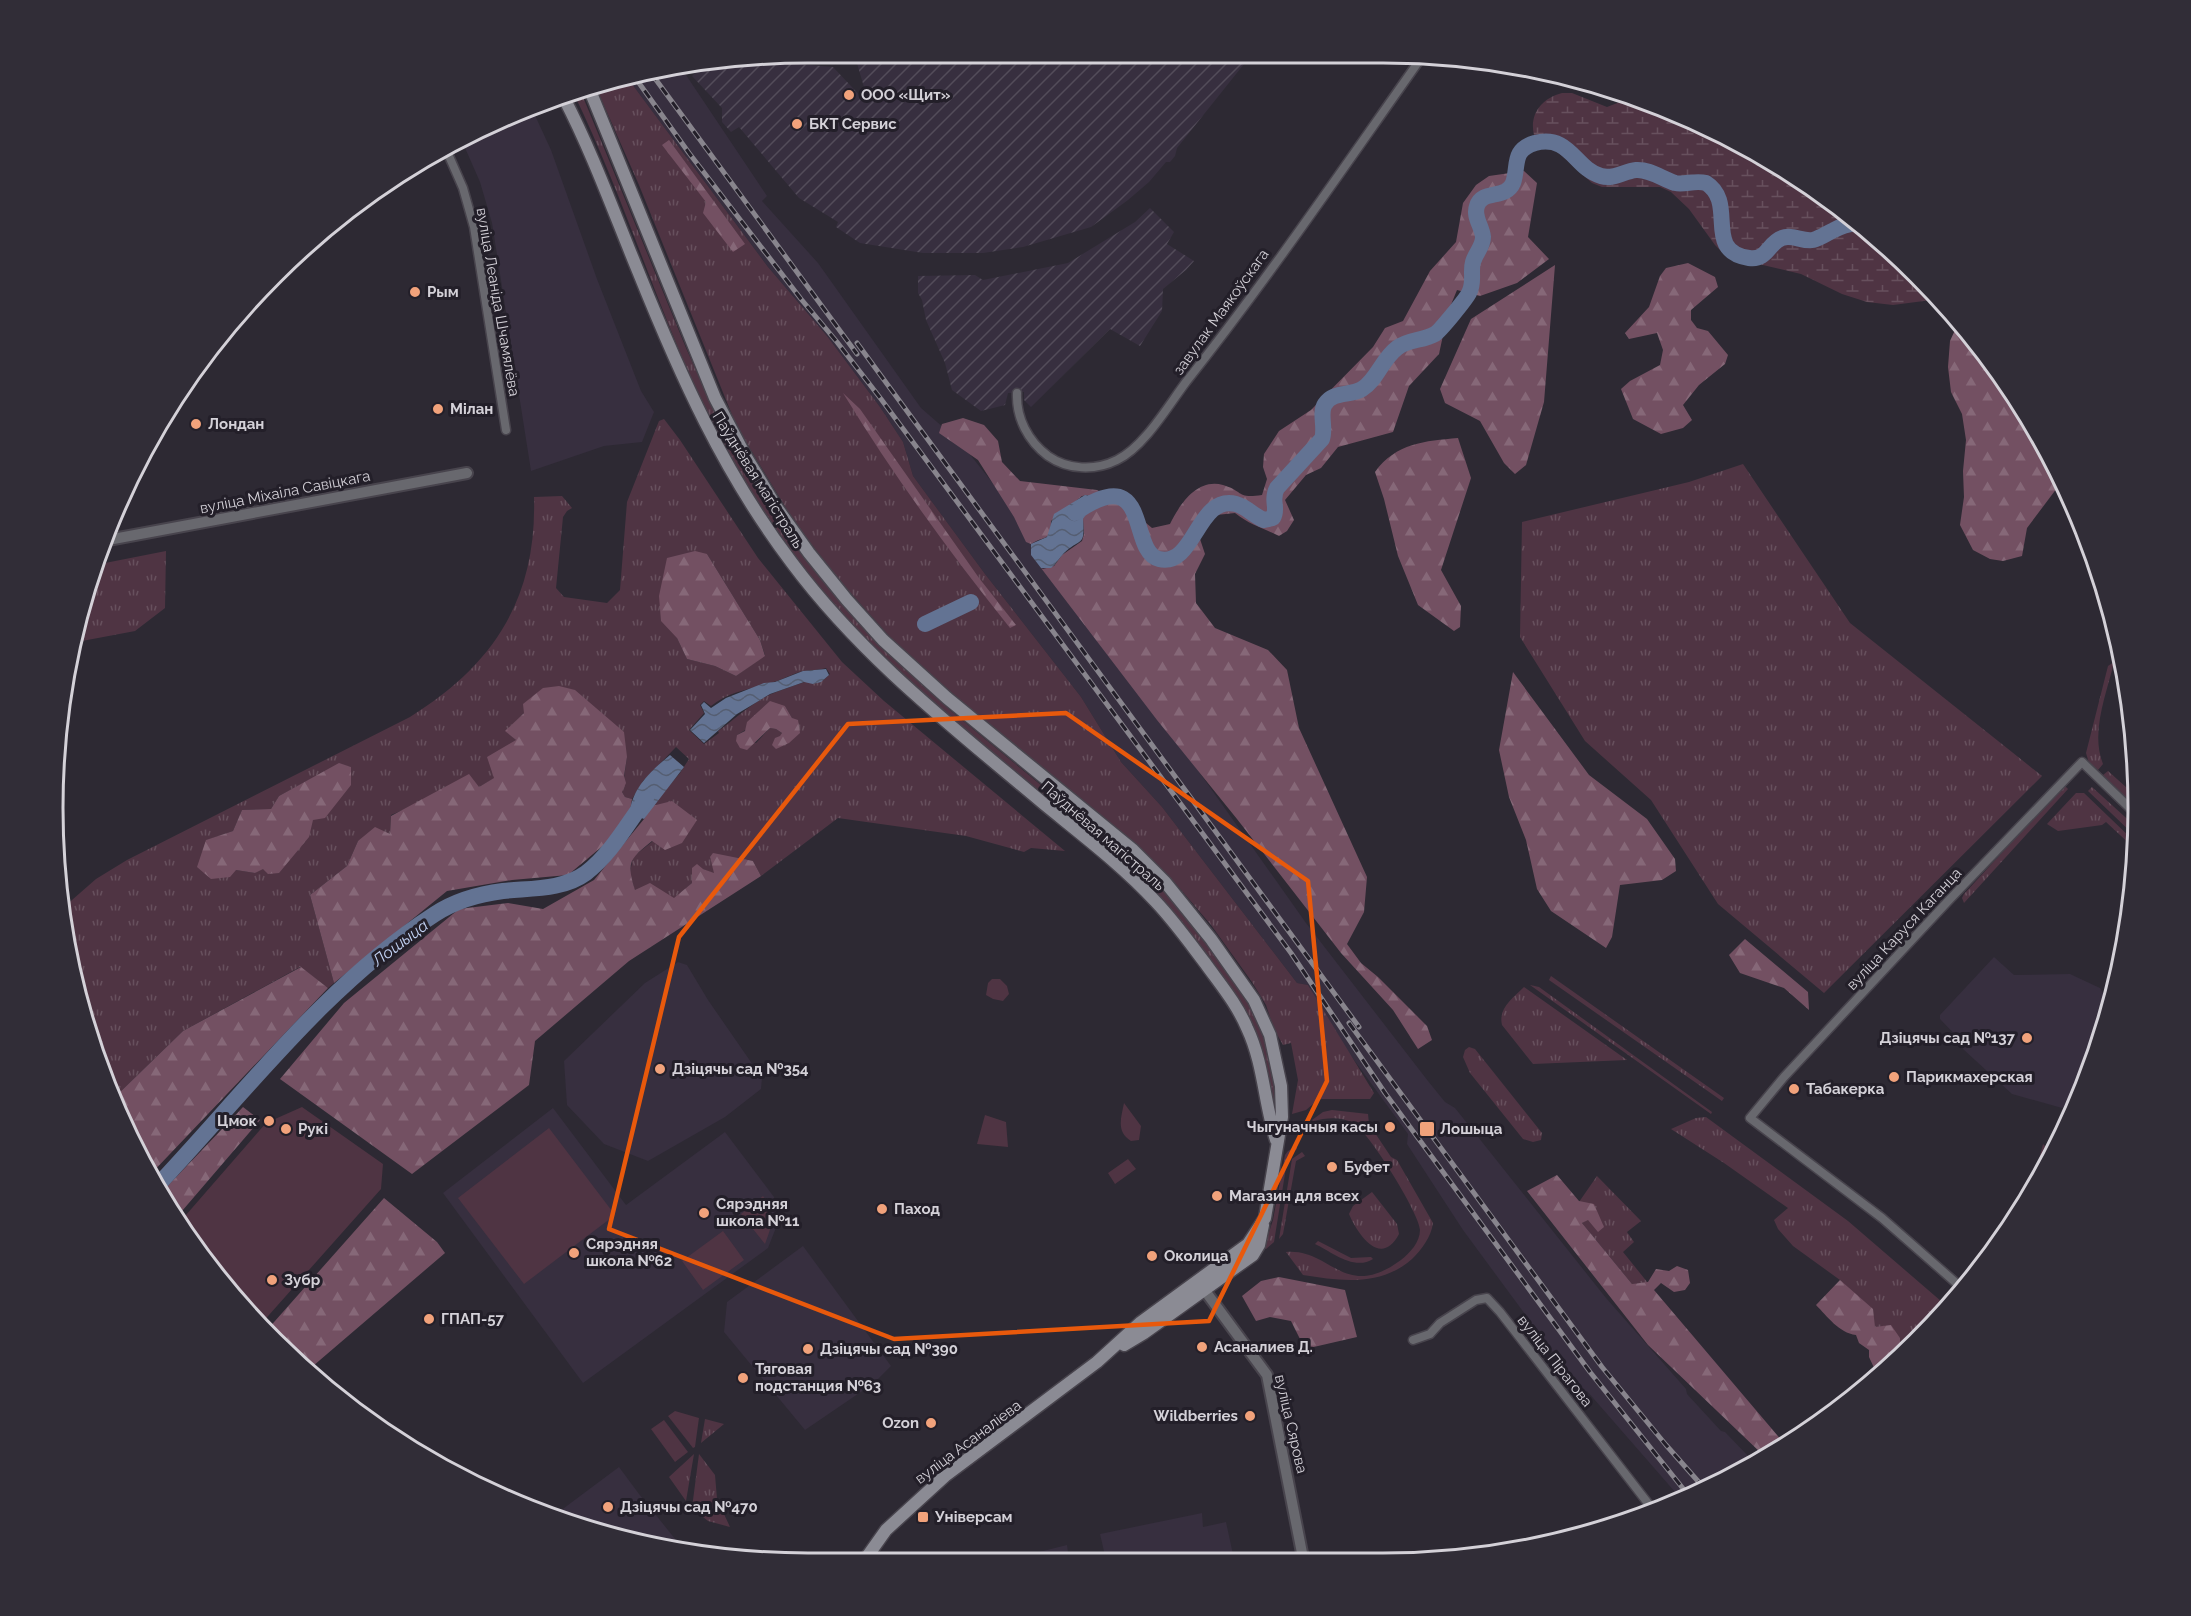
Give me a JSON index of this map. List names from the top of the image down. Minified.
{"streets":{"main road":["Паўднёвая магістраль","вуліца Асаналіева"],"street":["вуліца Леаніда Шчамялёва","завулак Маякоўскага","вуліца Міхаіла Савіцкага","вуліца Каруся Каганца","вуліца Пірагова","вуліца Сярова"]},"crossings":[["Паўднёвая магістраль","вуліца Асаналіева"],["вуліца Сярова","вуліца Асаналіева"]],"water":["Лошыца"],"places":{"other":["ООО «Щит»","БКТ Сервис","Рым","Мілан","Лондан","Дзіцячы сад №137","Дзіцячы сад №354","Парикмахерская","Табакерка","Цмок","Чыгуначныя касы","Рукі","Буфет","Магазин для всех","Паход","Сярэдняя школа №11","Сярэдняя школа №62","Околица","Зубр","ГПАП-57","Асаналиев Д.","Дзіцячы сад №390","Тяговая подстанция №63","Wildberries","Ozon","Дзіцячы сад №470"],"transit":["Лошыца","Універсам"]}}
